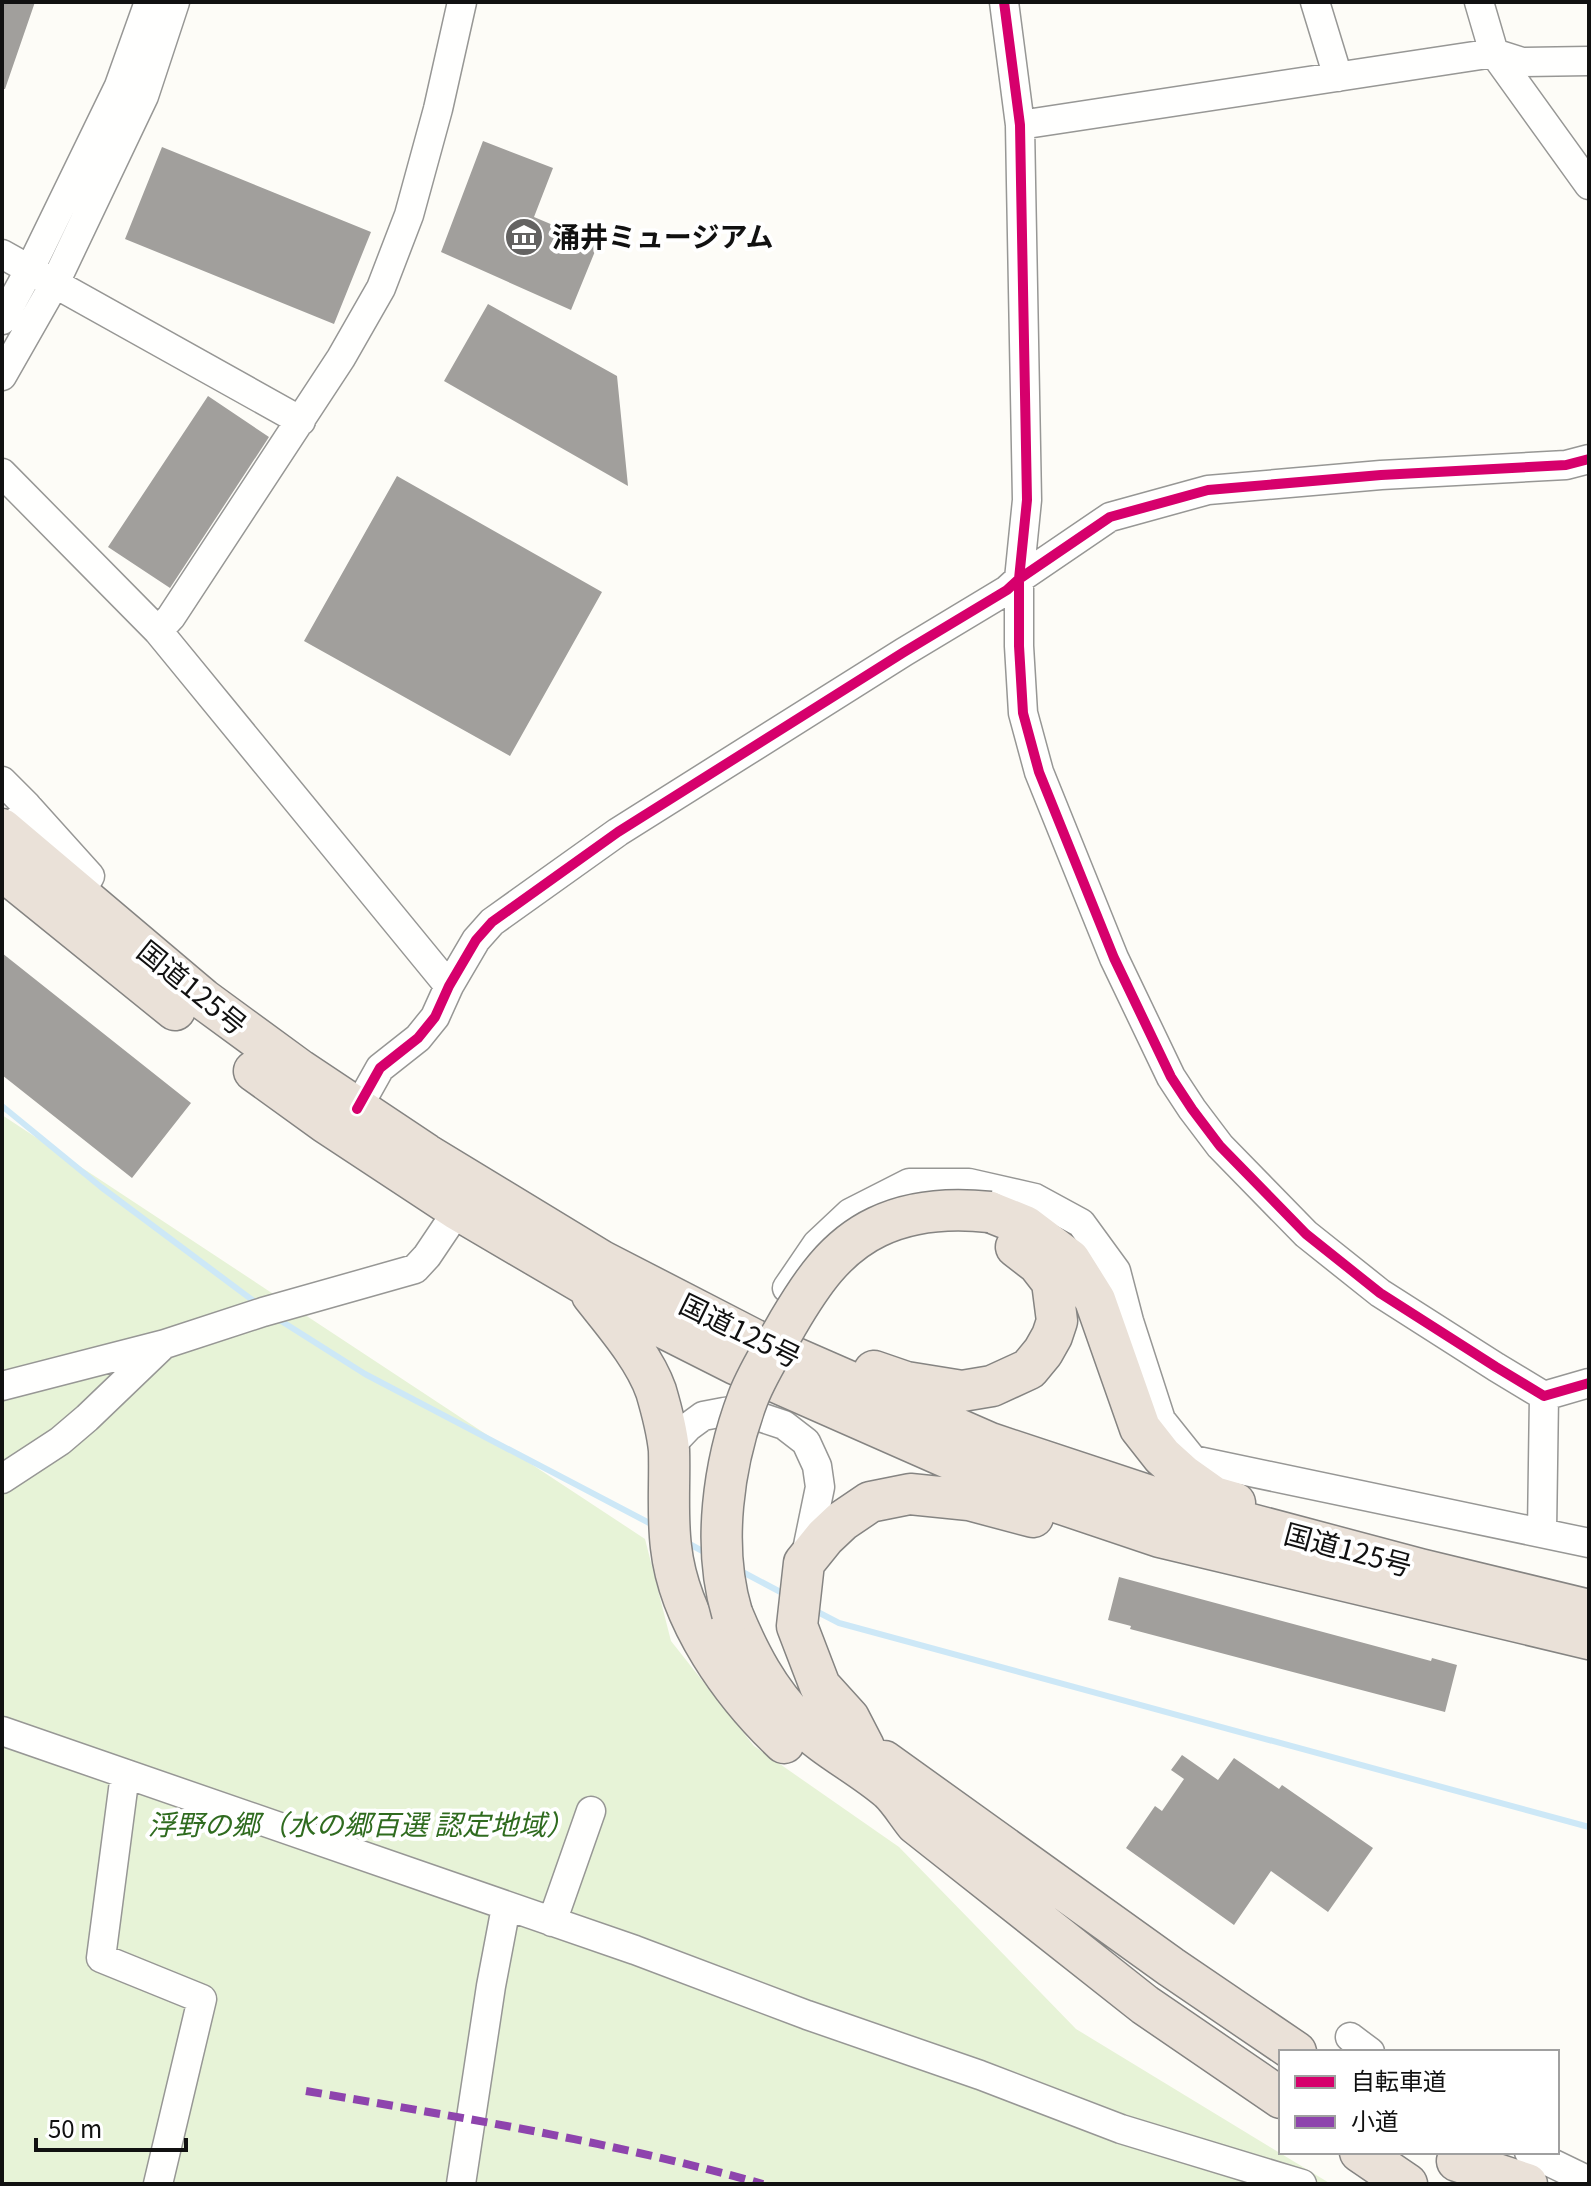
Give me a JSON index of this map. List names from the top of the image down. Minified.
{"streets":{"highway":["国道125号"]},"parks":["浮野の郷（水の郷百選 認定地域）"],"places":{"museum":["涌井ミュージアム"]},"legend":["自転車道","小道"],"scale_bar":"50 m"}
